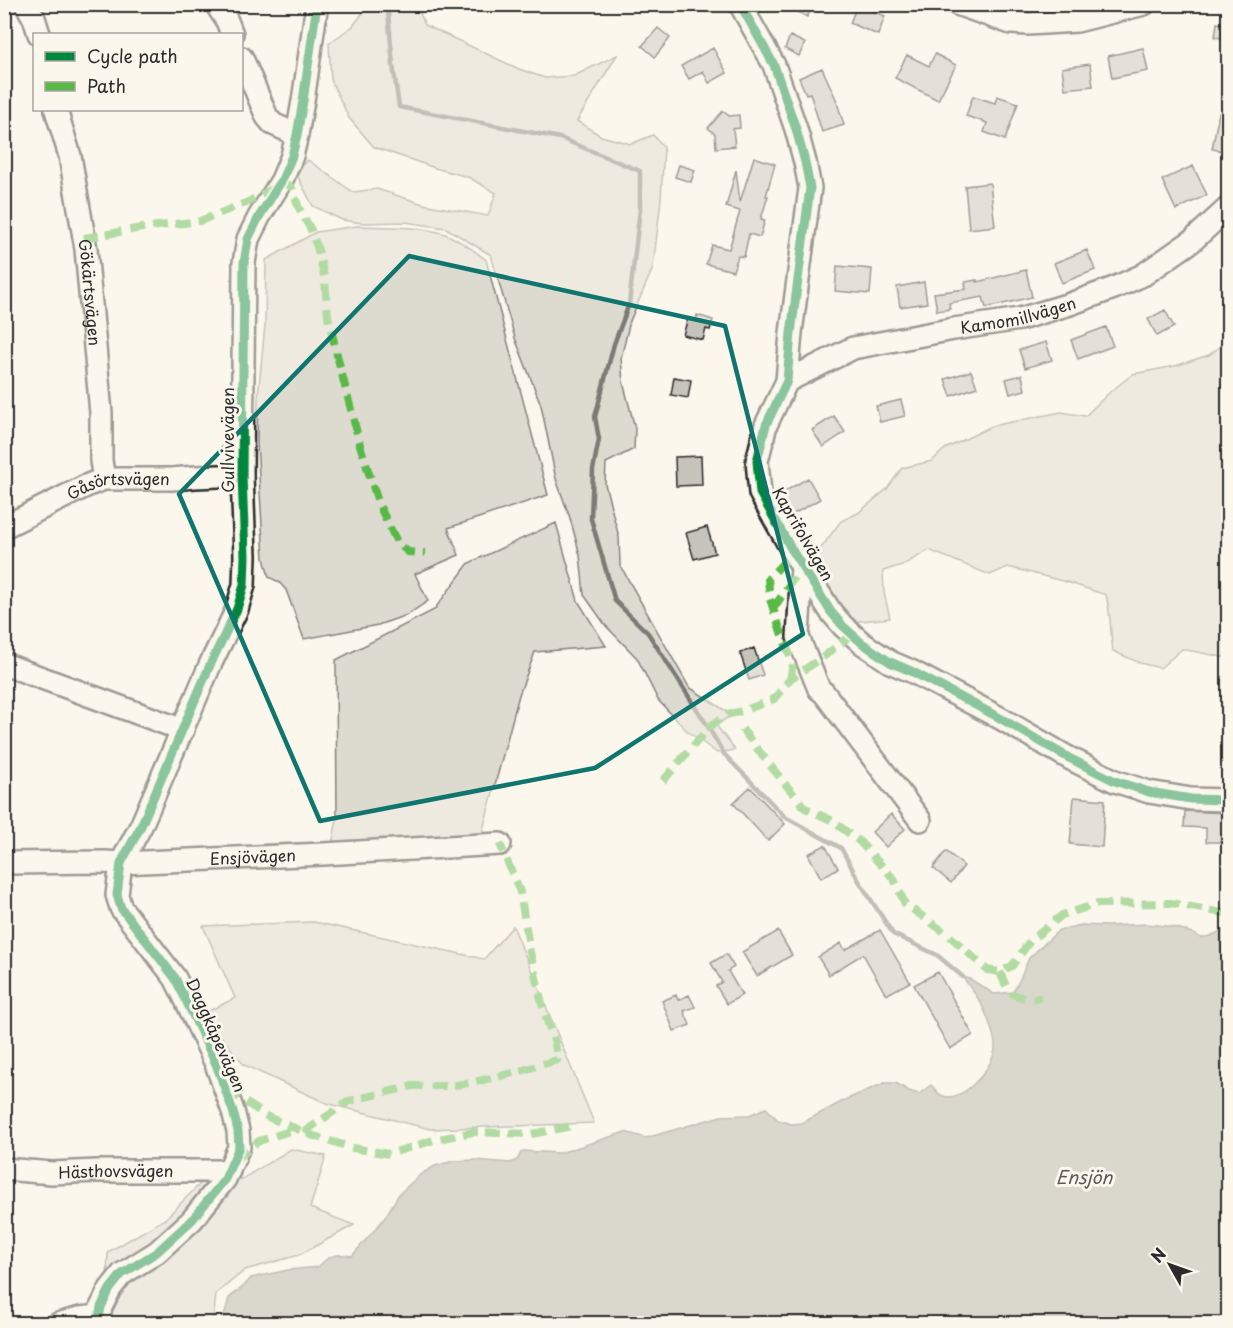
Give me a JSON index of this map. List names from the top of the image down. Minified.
{"streets":{"street":["Gökärtsvägen","Kamomillvägen","Gullvivevägen","Gåsörtsvägen","Kaprifolvägen","Ensjövägen","Daggkåpevägen","Hästhovsvägen"]},"crossings":[["Gökärtsvägen","Gåsörtsvägen"],["Kamomillvägen","Kaprifolvägen"],["Gullvivevägen","Gåsörtsvägen"],["Gullvivevägen","Ensjövägen"],["Gullvivevägen","Daggkåpevägen"],["Ensjövägen","Daggkåpevägen"],["Daggkåpevägen","Hästhovsvägen"]],"water":["Ensjön"],"legend":["Cycle path","Path"],"north":"top left"}
